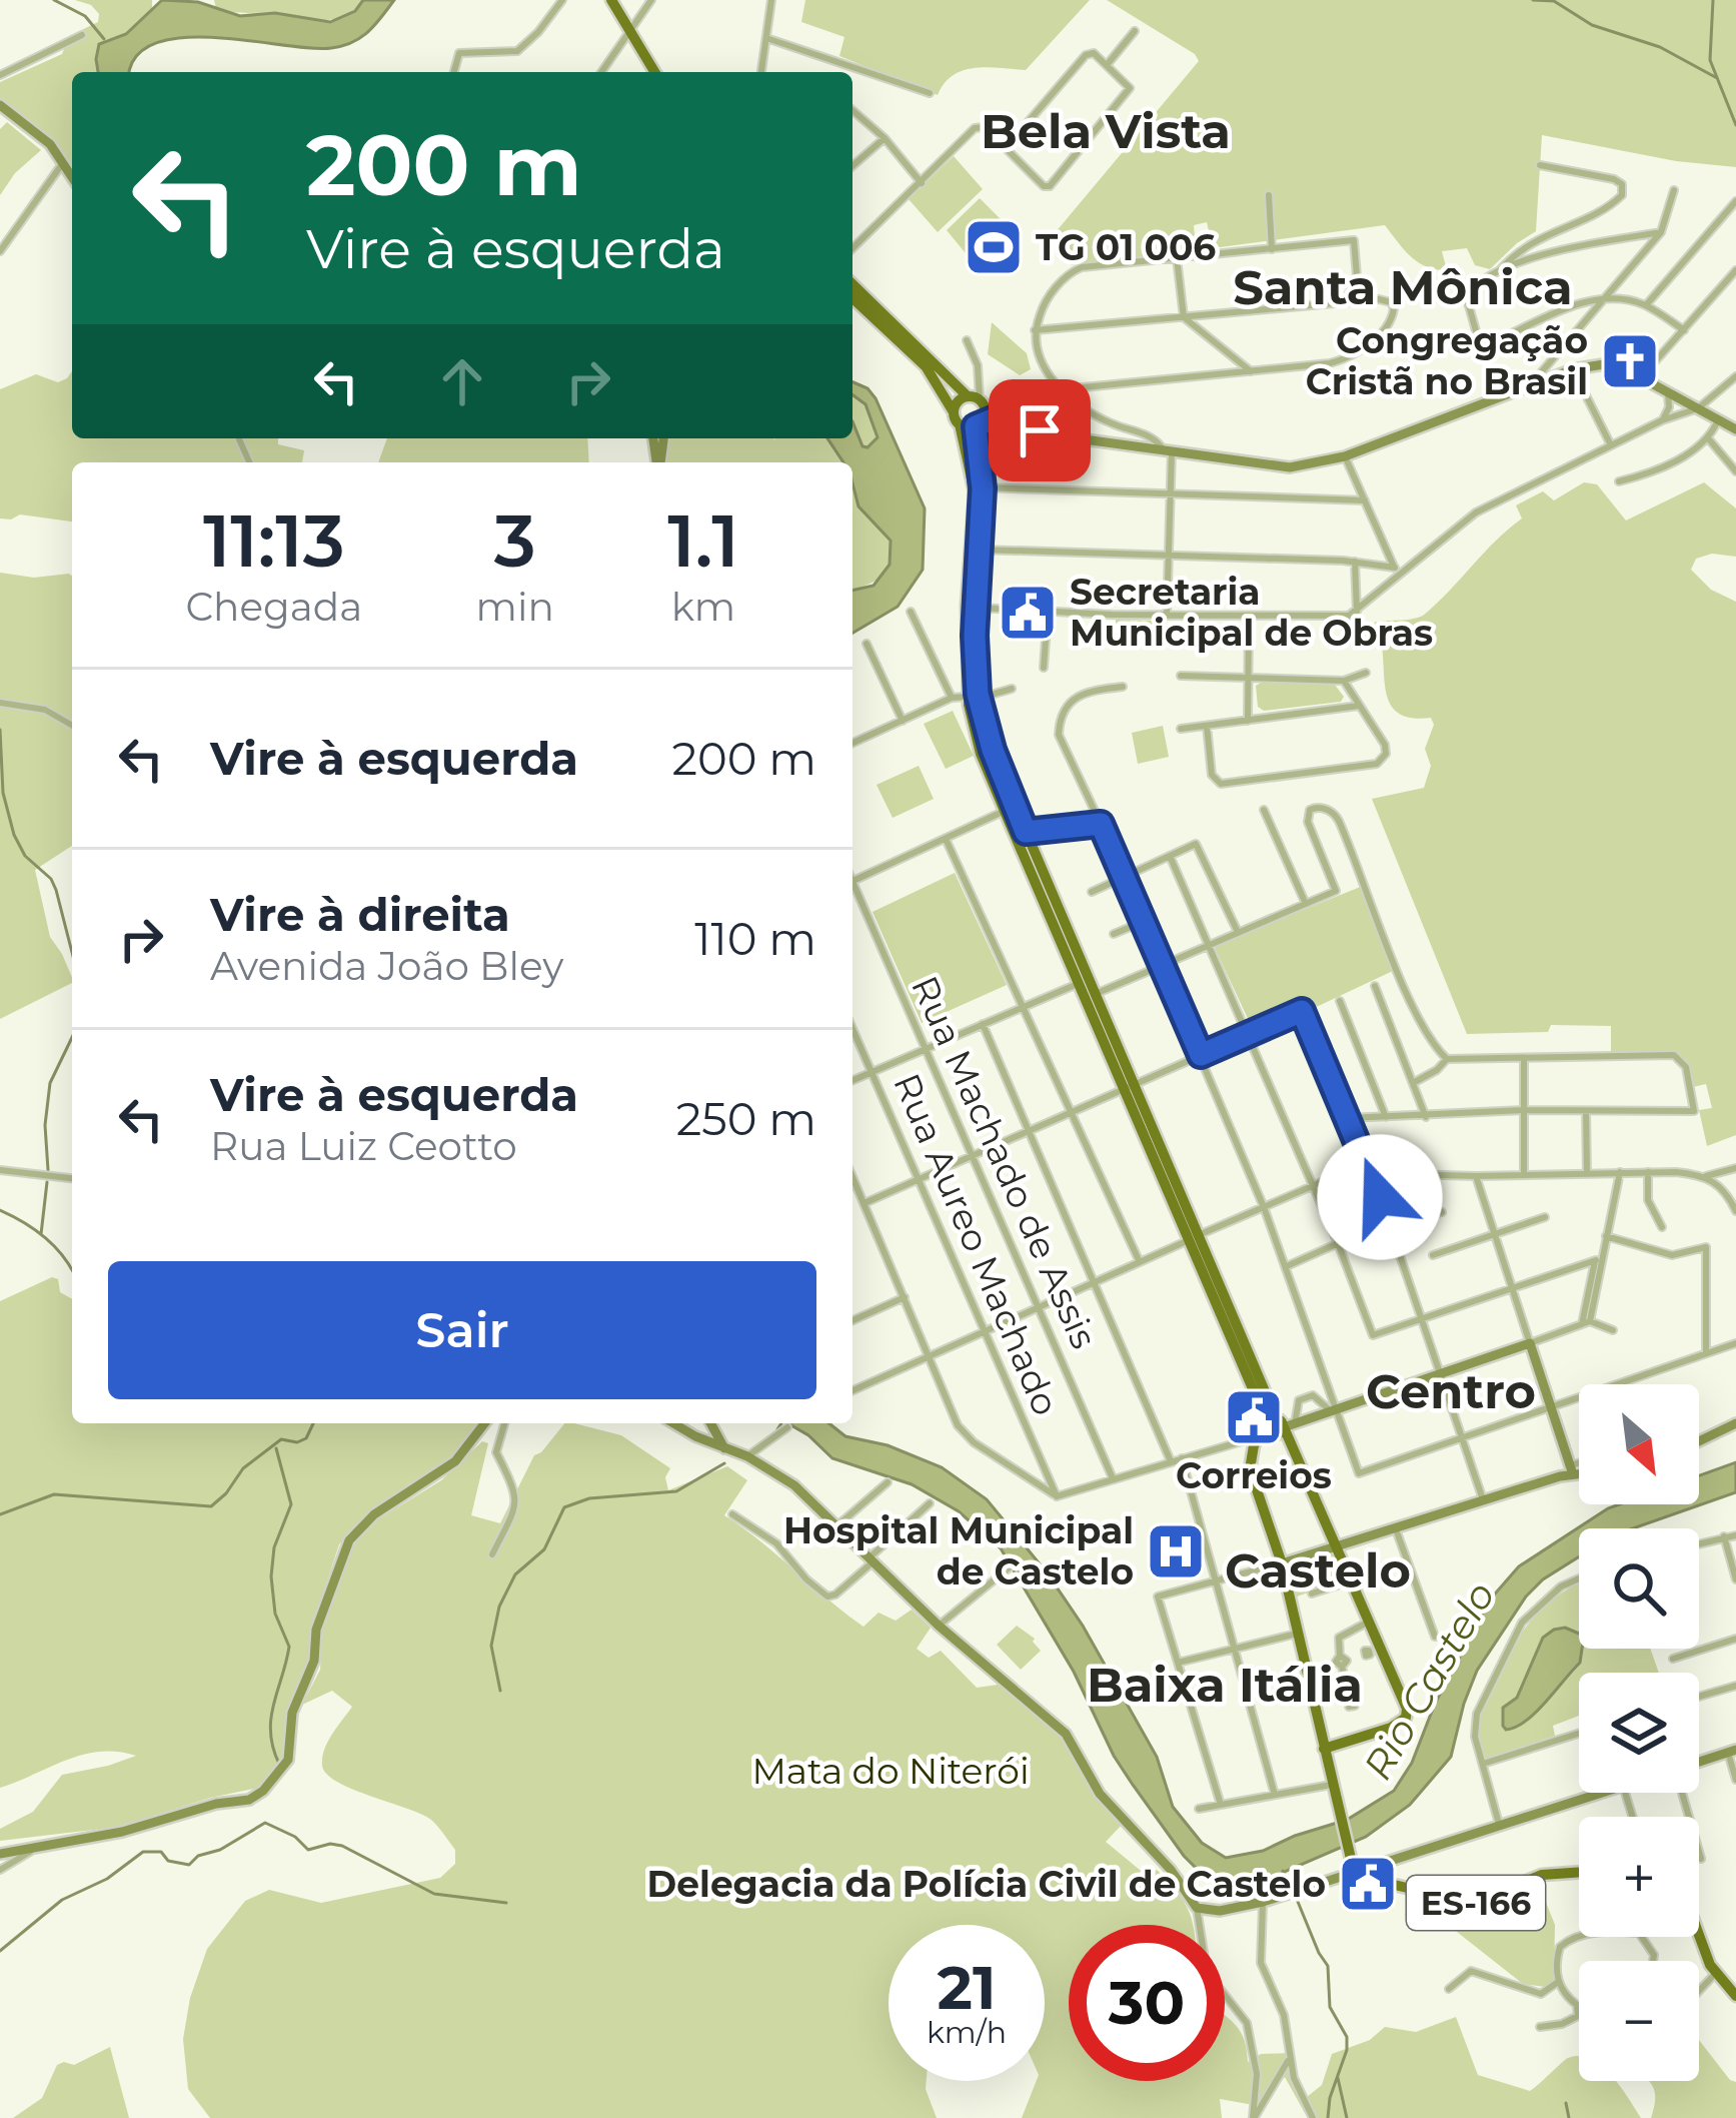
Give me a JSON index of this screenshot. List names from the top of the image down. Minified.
{"streets":{"main road":["ES-166"],"street":["Rua Machado de Assis","Rua Aureo Machado"]},"districts":["Bela Vista","Santa Mônica","Centro","Castelo","Baixa Itália"],"water":["Rio Castelo"],"parks":["Mata do Niterói"],"places":{"sports":["TG 01 006"],"church":["Congregação Cristã no Brasil"],"public building":["Secretaria Municipal de Obras","Correios","Delegacia da Polícia Civil de Castelo"],"hospital":["Hospital Municipal de Castelo"]},"north":"bottom right","page":{"turn":["200 m","Vire à esquerda"],"eta":["11:13","Chegada","3","min","1.1","km"],"list":[{"name":"Vire à esquerda","value":"200 m"},{"name":"Vire à direita","note":"Avenida João Bley","value":"110 m"},{"name":"Vire à esquerda","note":"Rua Luiz Ceotto","value":"250 m"}],"buttons":"Sair","map_buttons":["+","−"],"speed":"21 km/h","limit":"30"}}
